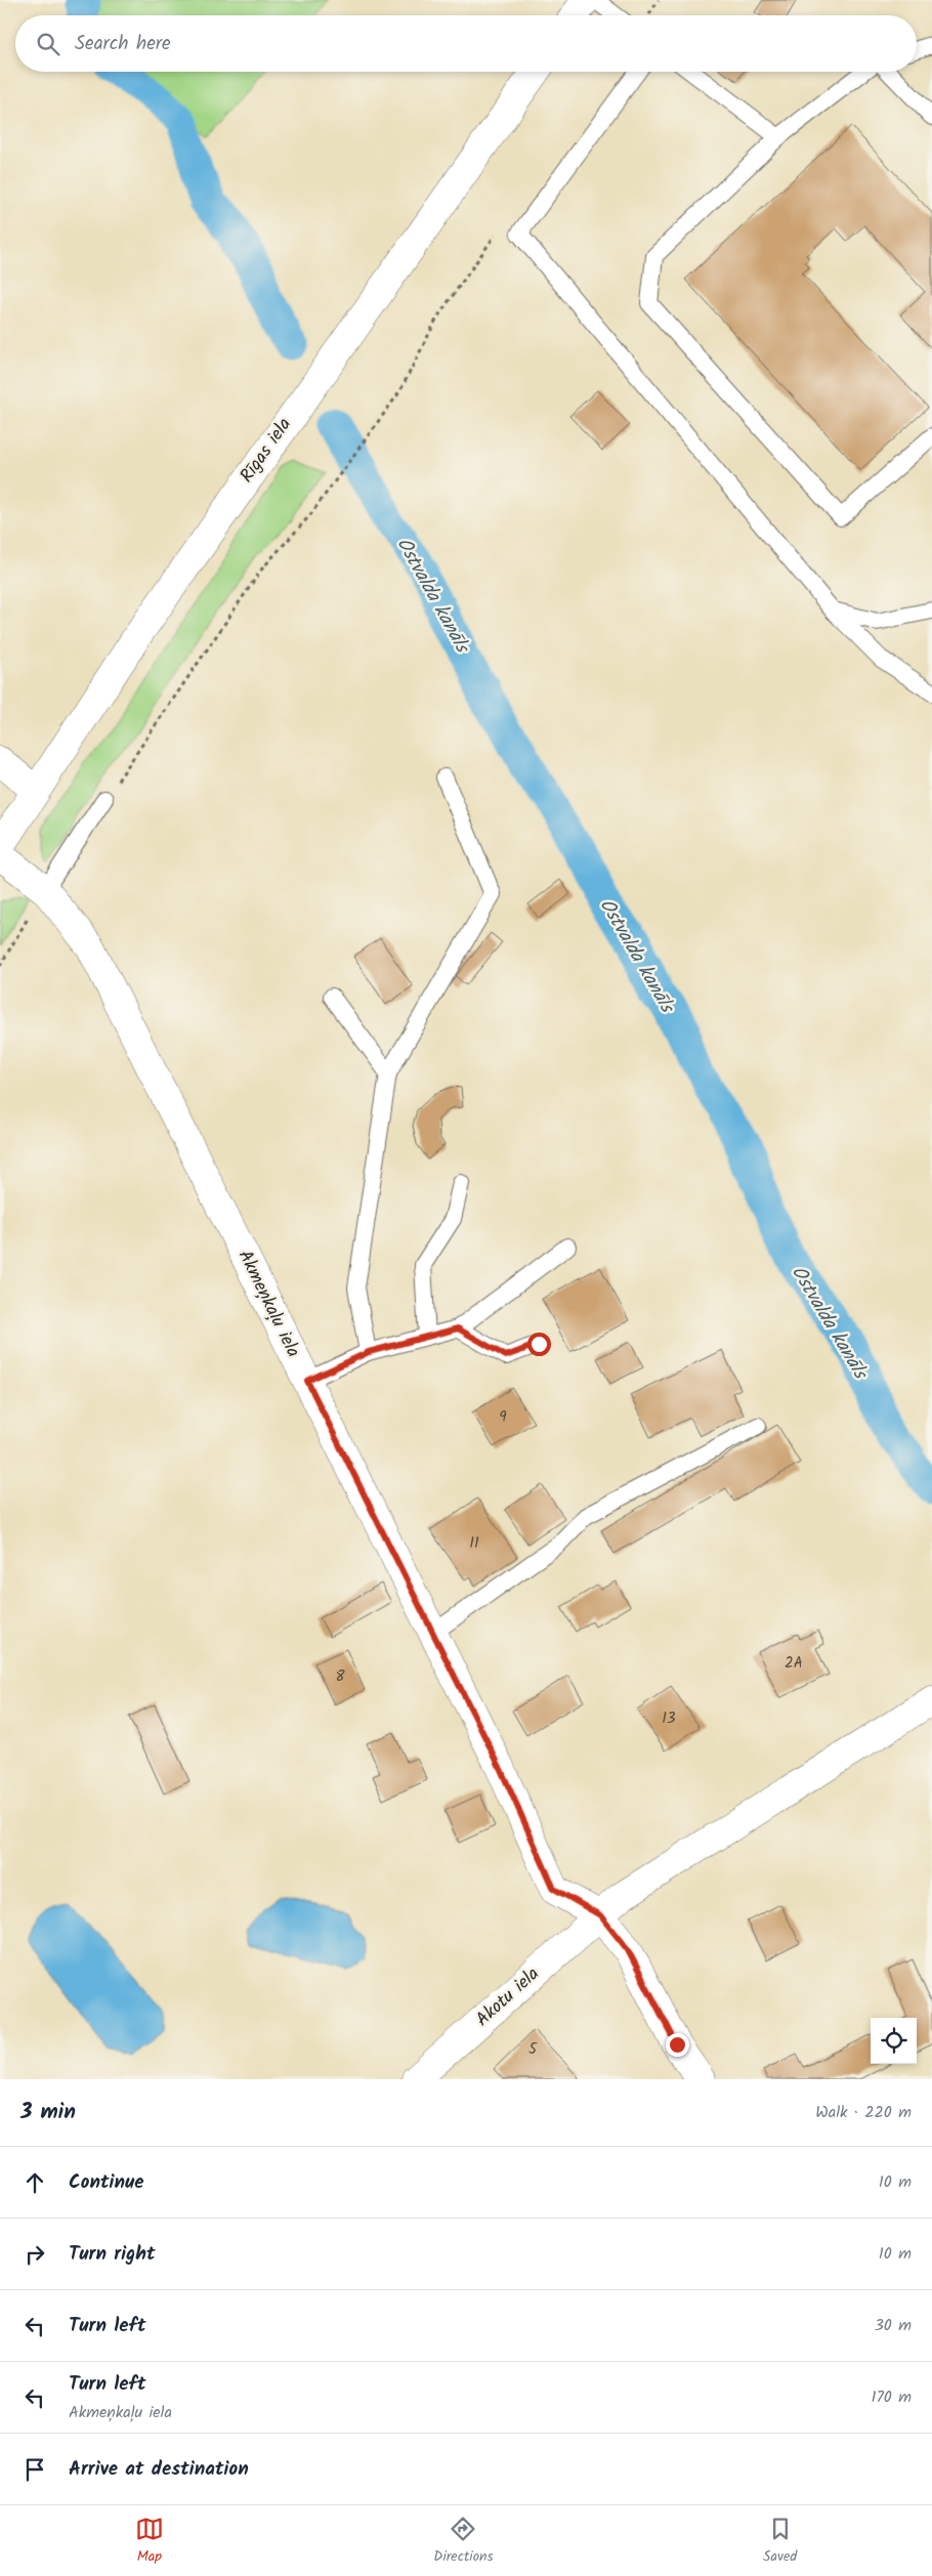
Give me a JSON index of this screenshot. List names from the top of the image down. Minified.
{"streets":{"street":["Rīgas iela","Akmeņkaļu iela","Akotu iela"]},"crossings":[["Akmeņkaļu iela","Akotu iela"]],"water":["Ostvalda kanāls"],"house_numbers":["9","11","2A","8","13","5"],"page":{"search":"Search here","heading":["3 min","Walk · 220 m"],"list":[["Continue","10 m"],["Turn right","10 m"],["Turn left","30 m"],["Turn left","Akmeņkaļu iela","170 m"],"Arrive at destination"],"nav":["Map","Directions","Saved"]}}
